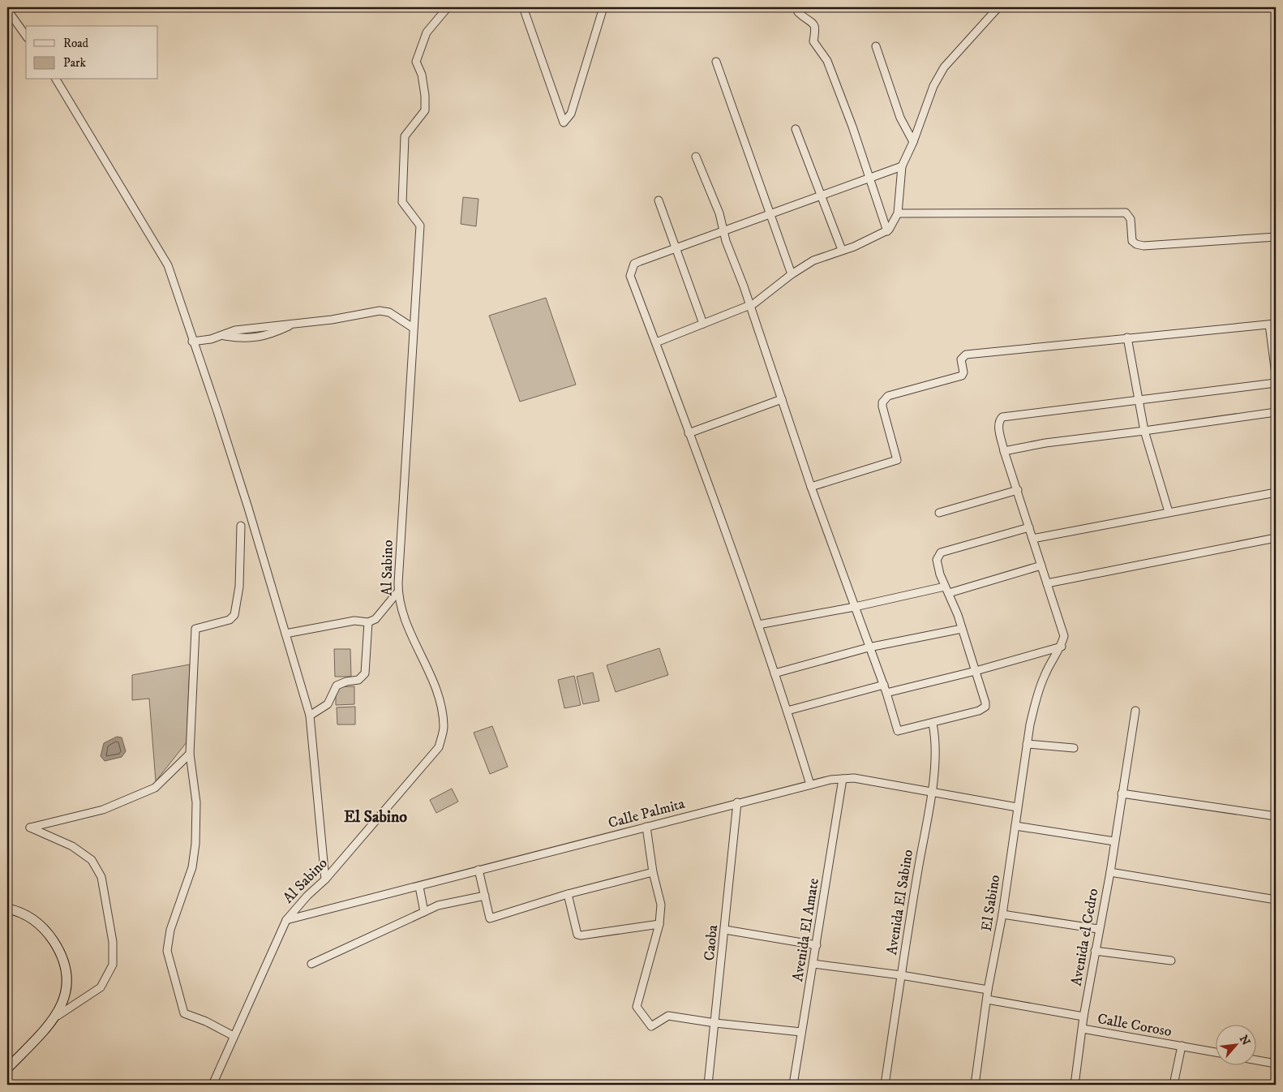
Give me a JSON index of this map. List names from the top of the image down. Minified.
{"streets":{"street":["Al Sabino","Calle Palmita","Avenida El Sabino","El Sabino","Avenida El Amate","Avenida el Cedro","Caoba","Calle Coroso"]},"crossings":[["Al Sabino","Calle Palmita"],["Calle Palmita","Avenida El Sabino"],["Calle Palmita","El Sabino"],["Calle Palmita","Avenida El Amate"],["Calle Palmita","Caoba"],["El Sabino","Calle Coroso"],["Avenida el Cedro","Calle Coroso"]],"districts":["El Sabino"],"legend":["Road","Park"],"north":"top right"}
